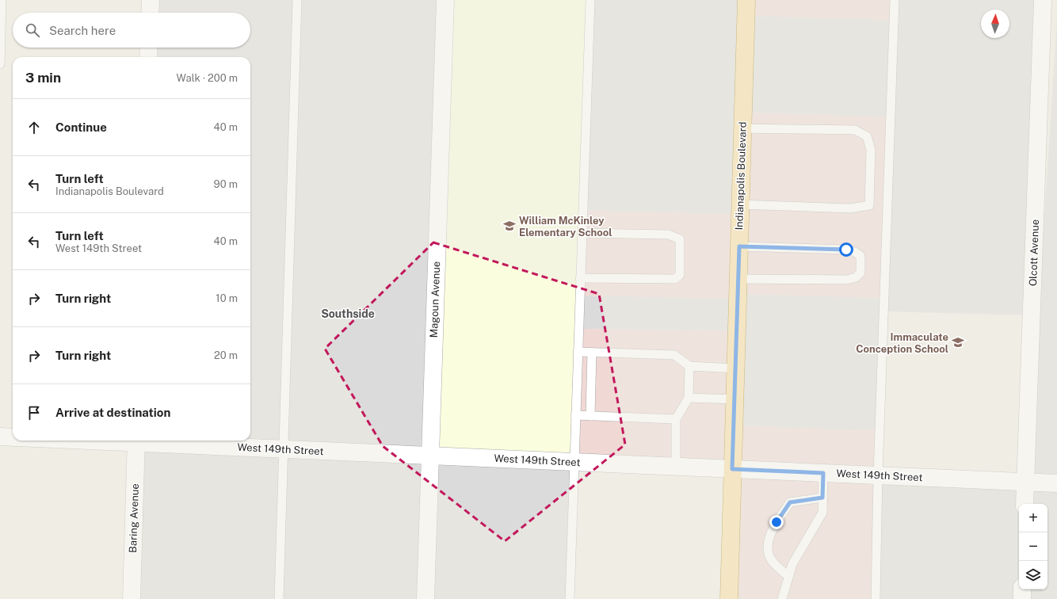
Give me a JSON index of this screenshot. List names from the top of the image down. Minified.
{"streets":{"main road":["Indianapolis Boulevard"],"street":["Olcott Avenue","Magoun Avenue","West 149th Street","Baring Avenue"]},"crossings":[["Indianapolis Boulevard","West 149th Street"],["Olcott Avenue","West 149th Street"],["Magoun Avenue","West 149th Street"]],"districts":["Southside"],"places":{"school or university":["William McKinley Elementary School","Immaculate Conception School"]},"north":"top","page":{"search":"Search here","heading":["3 min","Walk · 200 m"],"list":[["Continue","40 m"],["Turn left","Indianapolis Boulevard","90 m"],["Turn left","West 149th Street","40 m"],["Turn right","10 m"],["Turn right","20 m"],"Arrive at destination"],"map_buttons":["+","−"]}}
